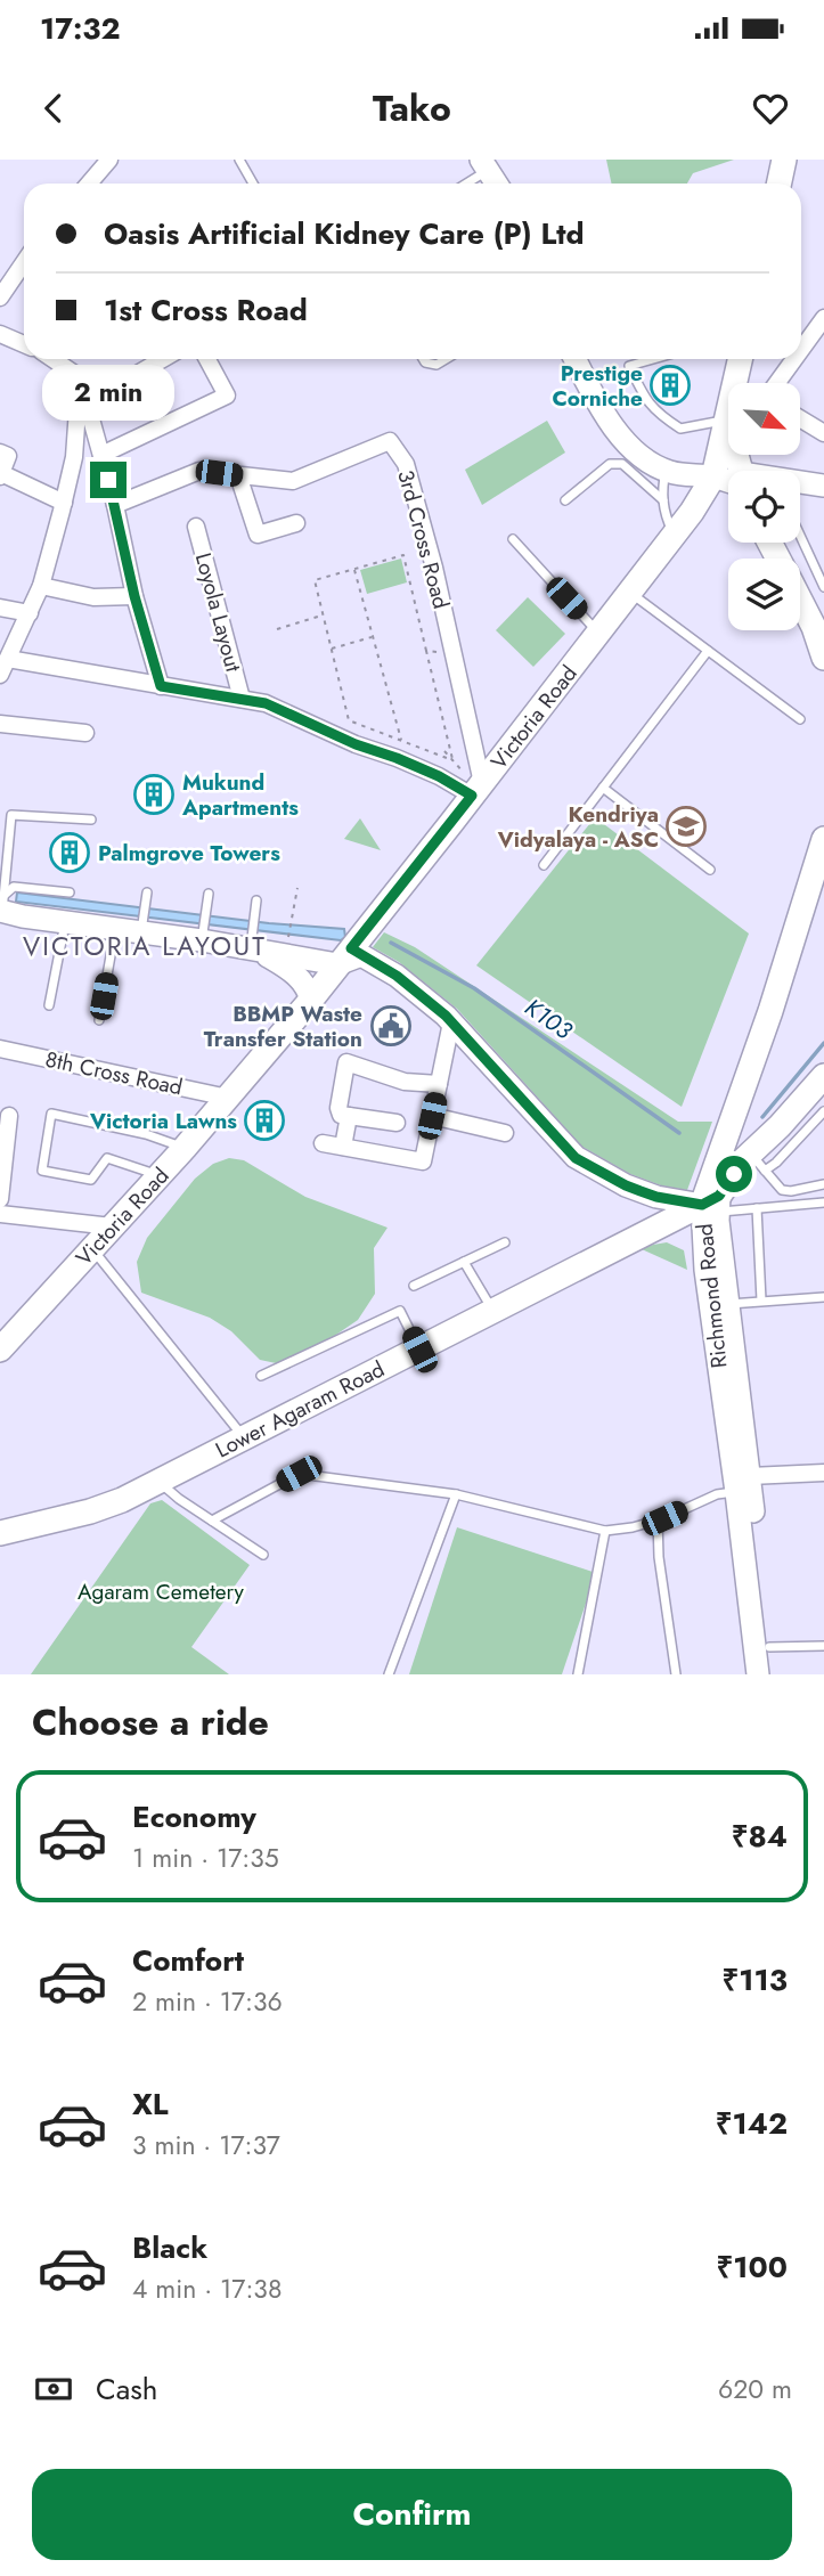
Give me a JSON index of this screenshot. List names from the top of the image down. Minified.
{"streets":{"main road":["Victoria Road","Richmond Road","Lower Agaram Road"],"street":["3rd Cross Road","Loyola Layout","8th Cross Road"]},"crossings":[["3rd Cross Road","Victoria Road"],["Victoria Road","8th Cross Road"],["Richmond Road","Lower Agaram Road"]],"districts":["VICTORIA LAYOUT"],"water":["K103"],"parks":["Agaram Cemetery"],"places":{"building":["Prestige Corniche","Mukund Apartments","Palmgrove Towers","Victoria Lawns"],"school or university":["Kendriya Vidyalaya - ASC"],"public building":["BBMP Waste Transfer Station"]},"north":"bottom right","page":{"status":"17:32","header":"Tako","banner":["Oasis Artificial Kidney Care (P) Ltd","1st Cross Road"],"bubble":"2 min","heading":"Choose a ride","list":[{"name":"Economy","note":"1 min · 17:35","value":"₹84"},{"name":"Comfort","note":"2 min · 17:36","value":"₹113"},{"name":"XL","note":"3 min · 17:37","value":"₹142"},{"name":"Black","note":"4 min · 17:38","value":"₹100"}],"pay":["Cash","620 m"],"buttons":"Confirm"}}
